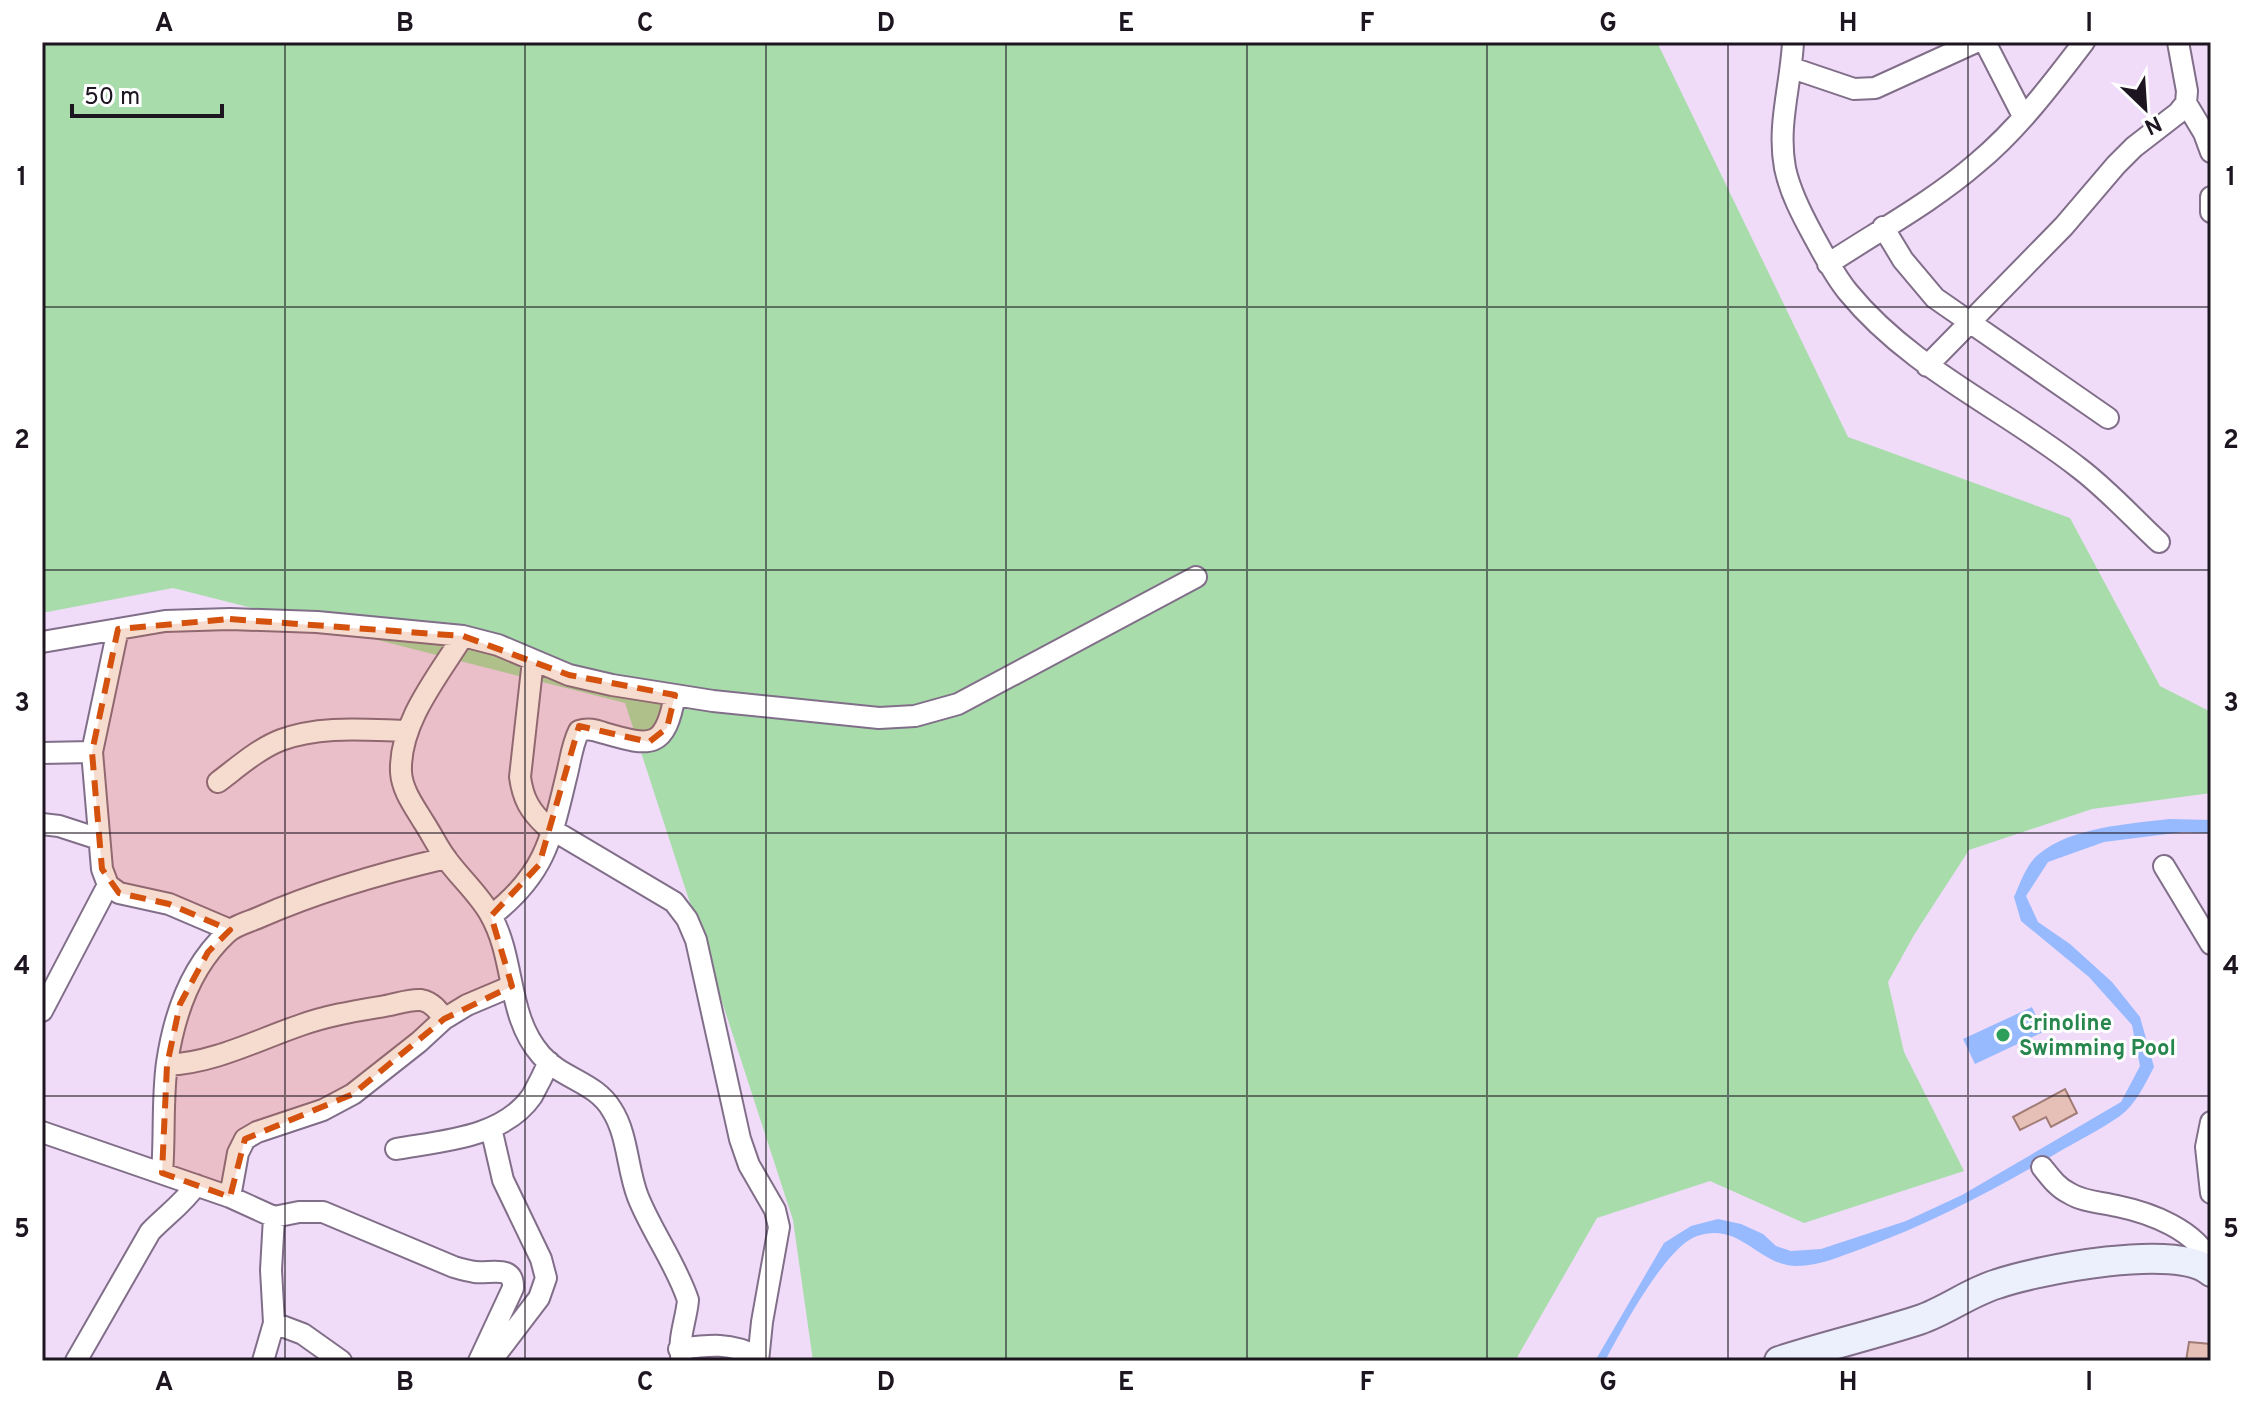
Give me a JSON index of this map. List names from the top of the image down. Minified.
{"places":["Crinoline Swimming Pool"],"scale_bar":"50 m","north":"bottom right","grid":{"columns":["A","B","C","D","E","F","G","H","I"],"rows":["1","2","3","4","5"]}}
